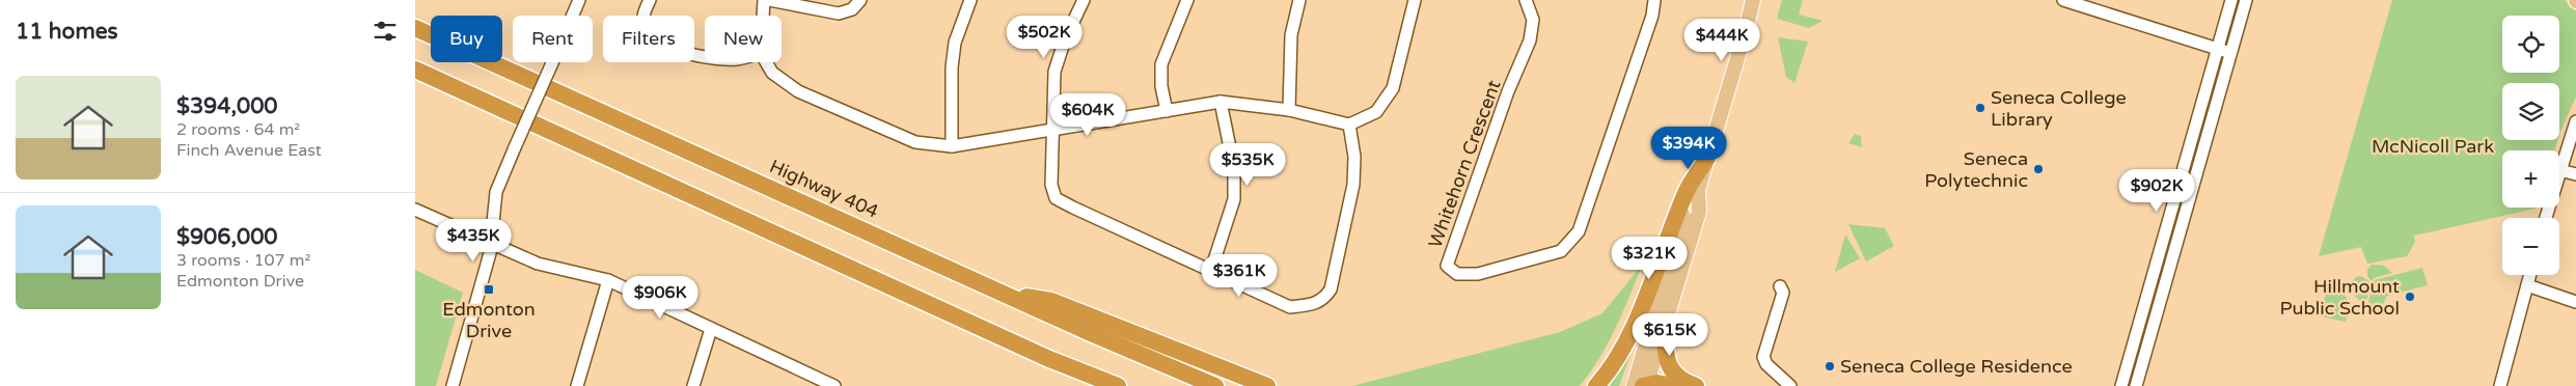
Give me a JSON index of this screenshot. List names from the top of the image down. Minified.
{"streets":{"highway":["Highway 404"],"street":["Whitehorn Crescent"]},"parks":["McNicoll Park"],"places":{"other":["Seneca College Library","Seneca Polytechnic","Hillmount Public School","Seneca College Residence"],"transit":["Edmonton Drive"]},"page":{"heading":"11 homes","map_buttons":["+","−"],"price":["$502K","$444K","$604K","$394K","$535K","$902K","$435K","$321K","$361K","$906K","$615K"],"chip":["Buy","Rent","Filters","New"],"list":[{"name":"$394,000","note":"2 rooms · 64 m² · Finch Avenue East"},{"name":"$906,000","note":"3 rooms · 107 m² · Edmonton Drive"}]}}
